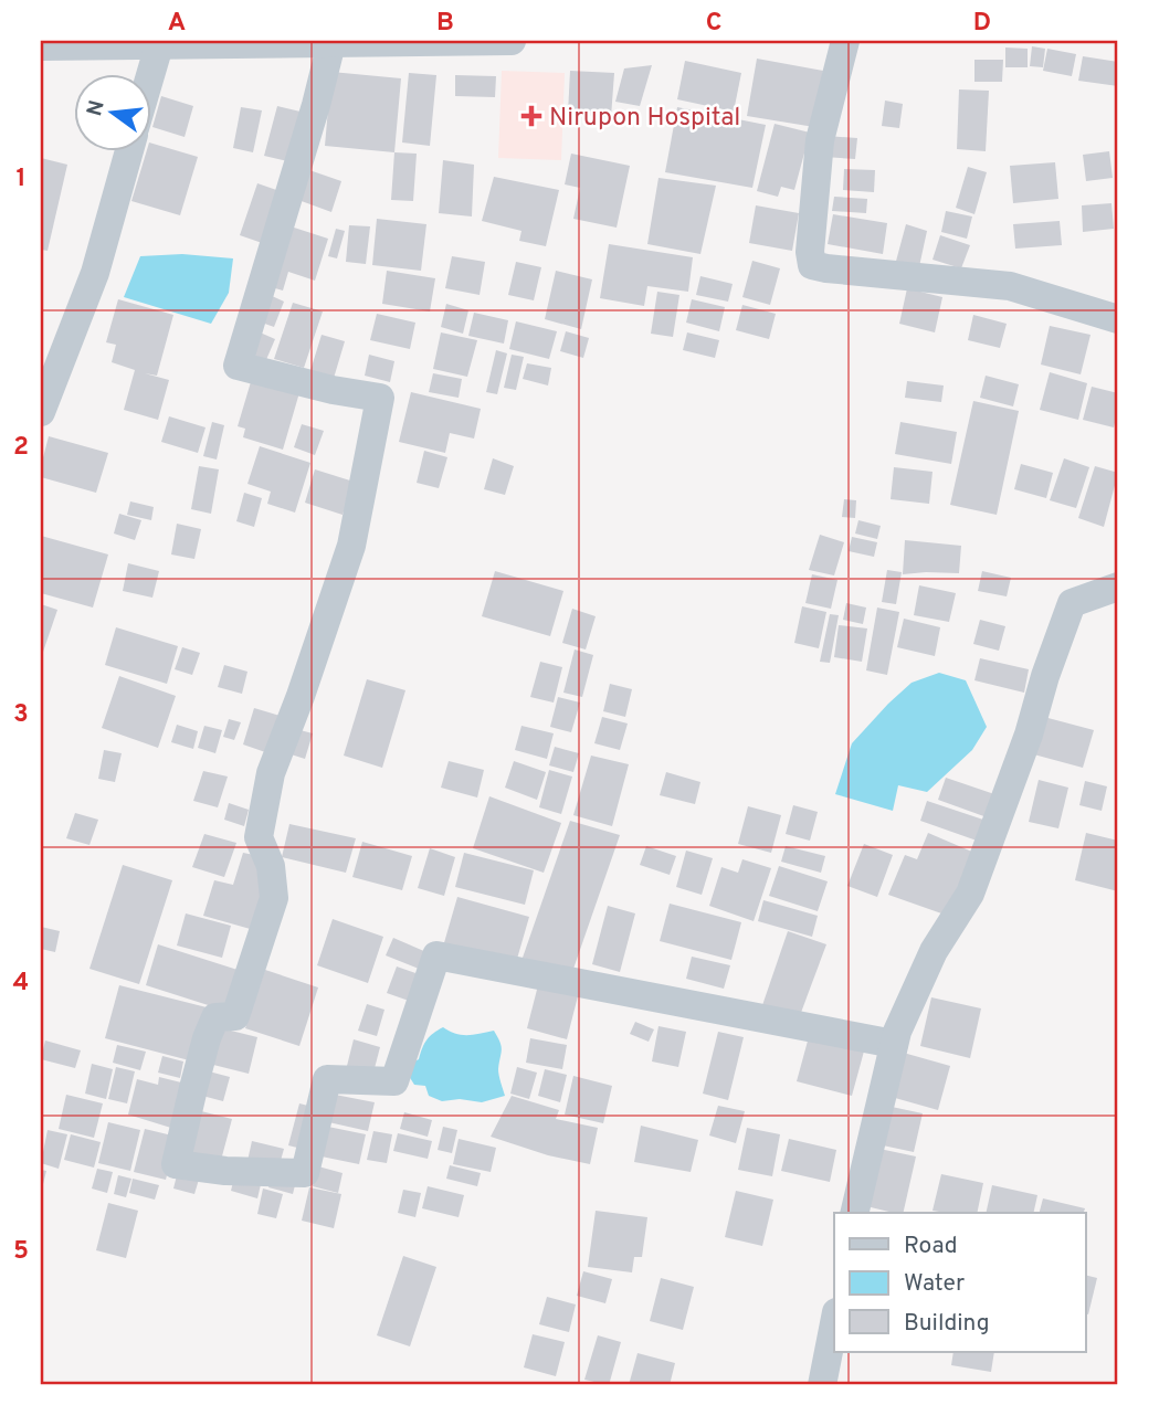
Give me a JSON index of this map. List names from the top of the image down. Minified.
{"places":{"health":["Nirupon Hospital"]},"legend":["Road","Water","Building"],"north":"left","grid":{"columns":["A","B","C","D"],"rows":["1","2","3","4","5"]}}
